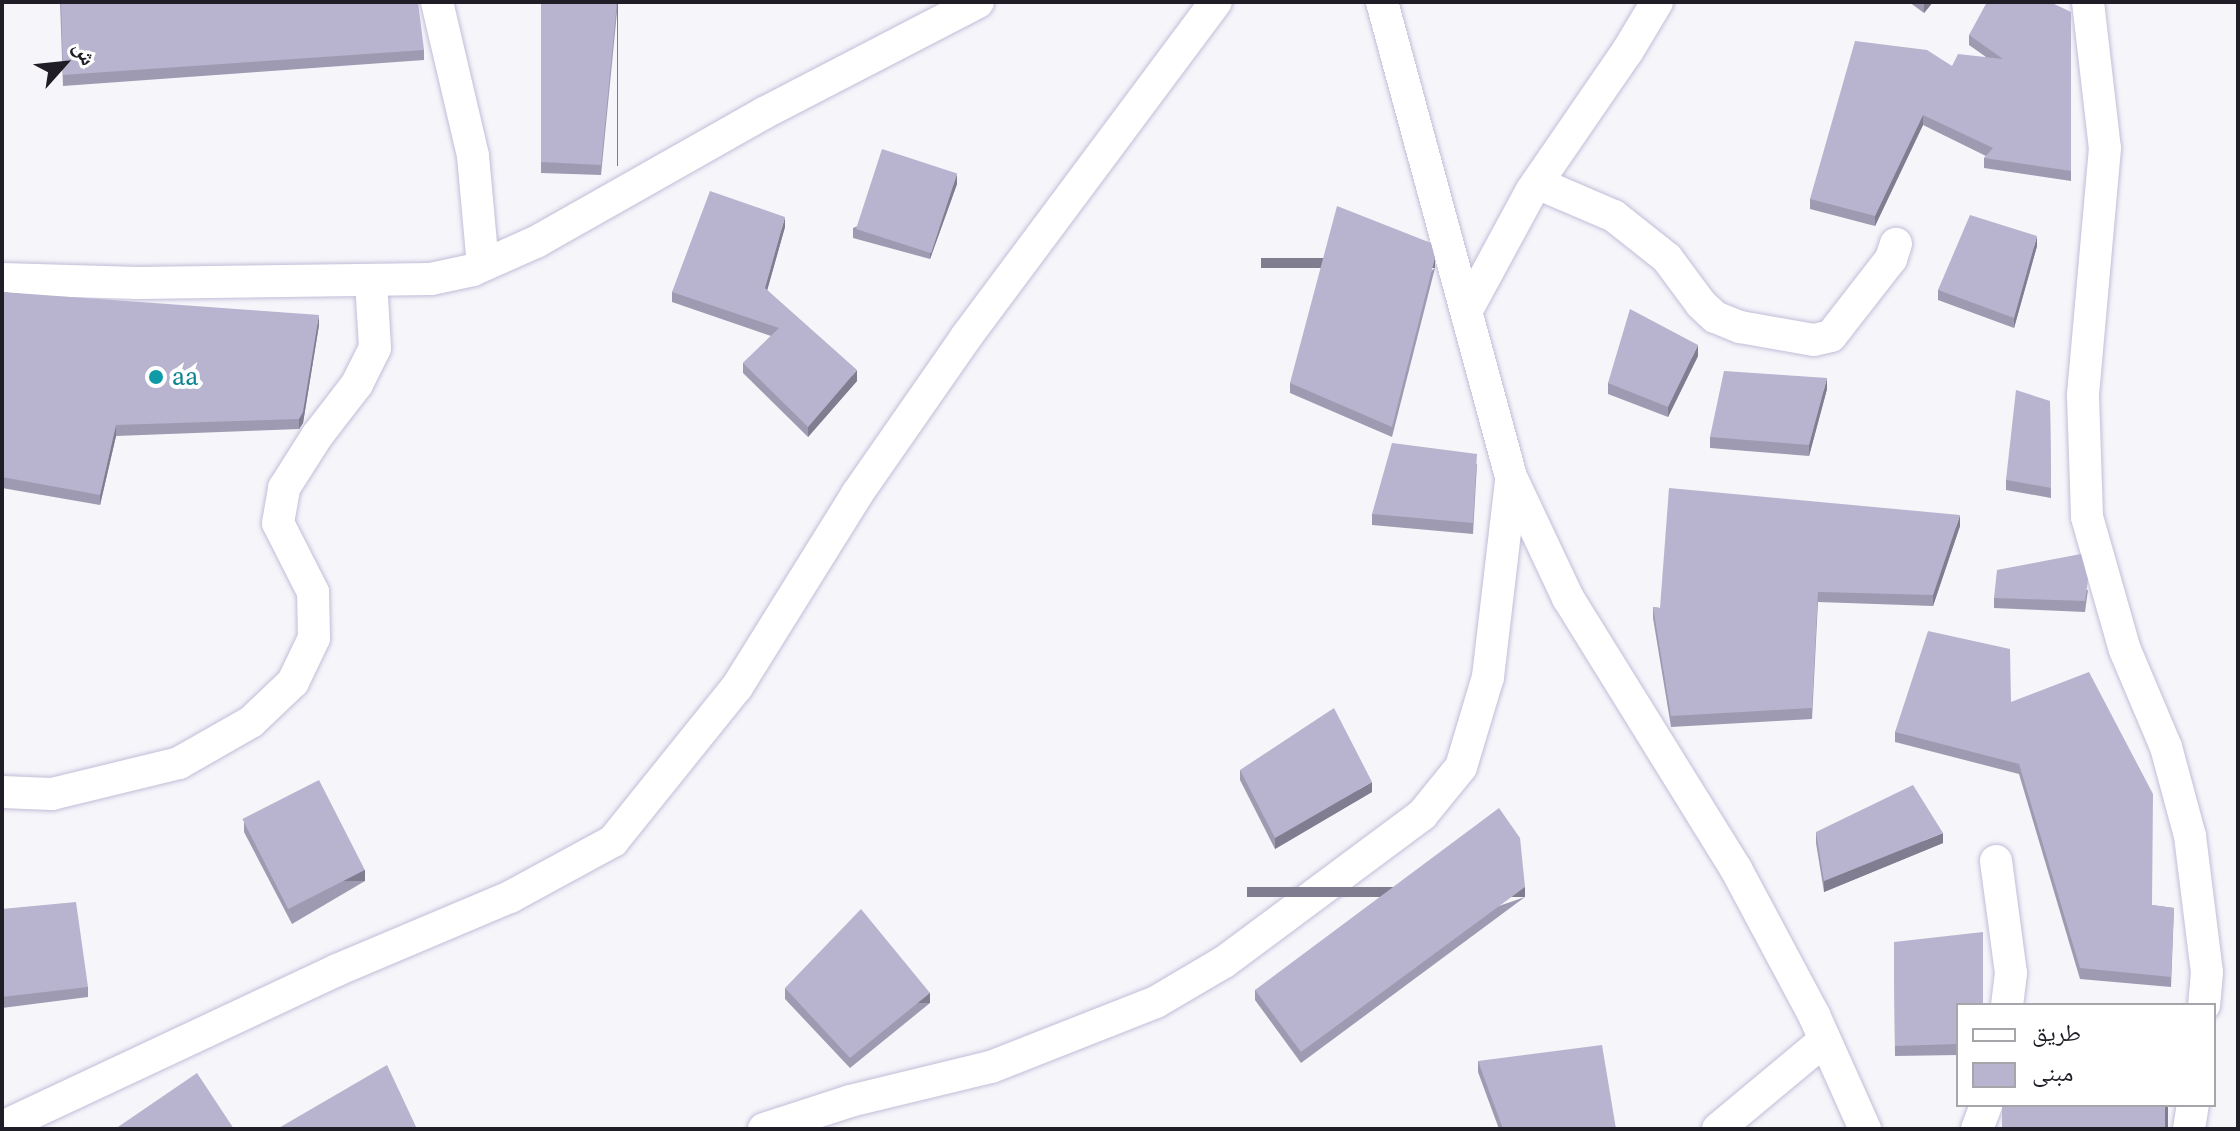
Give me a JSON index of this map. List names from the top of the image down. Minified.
{"places":["aa"],"legend":["طريق","مبنى"],"north":"top right"}
